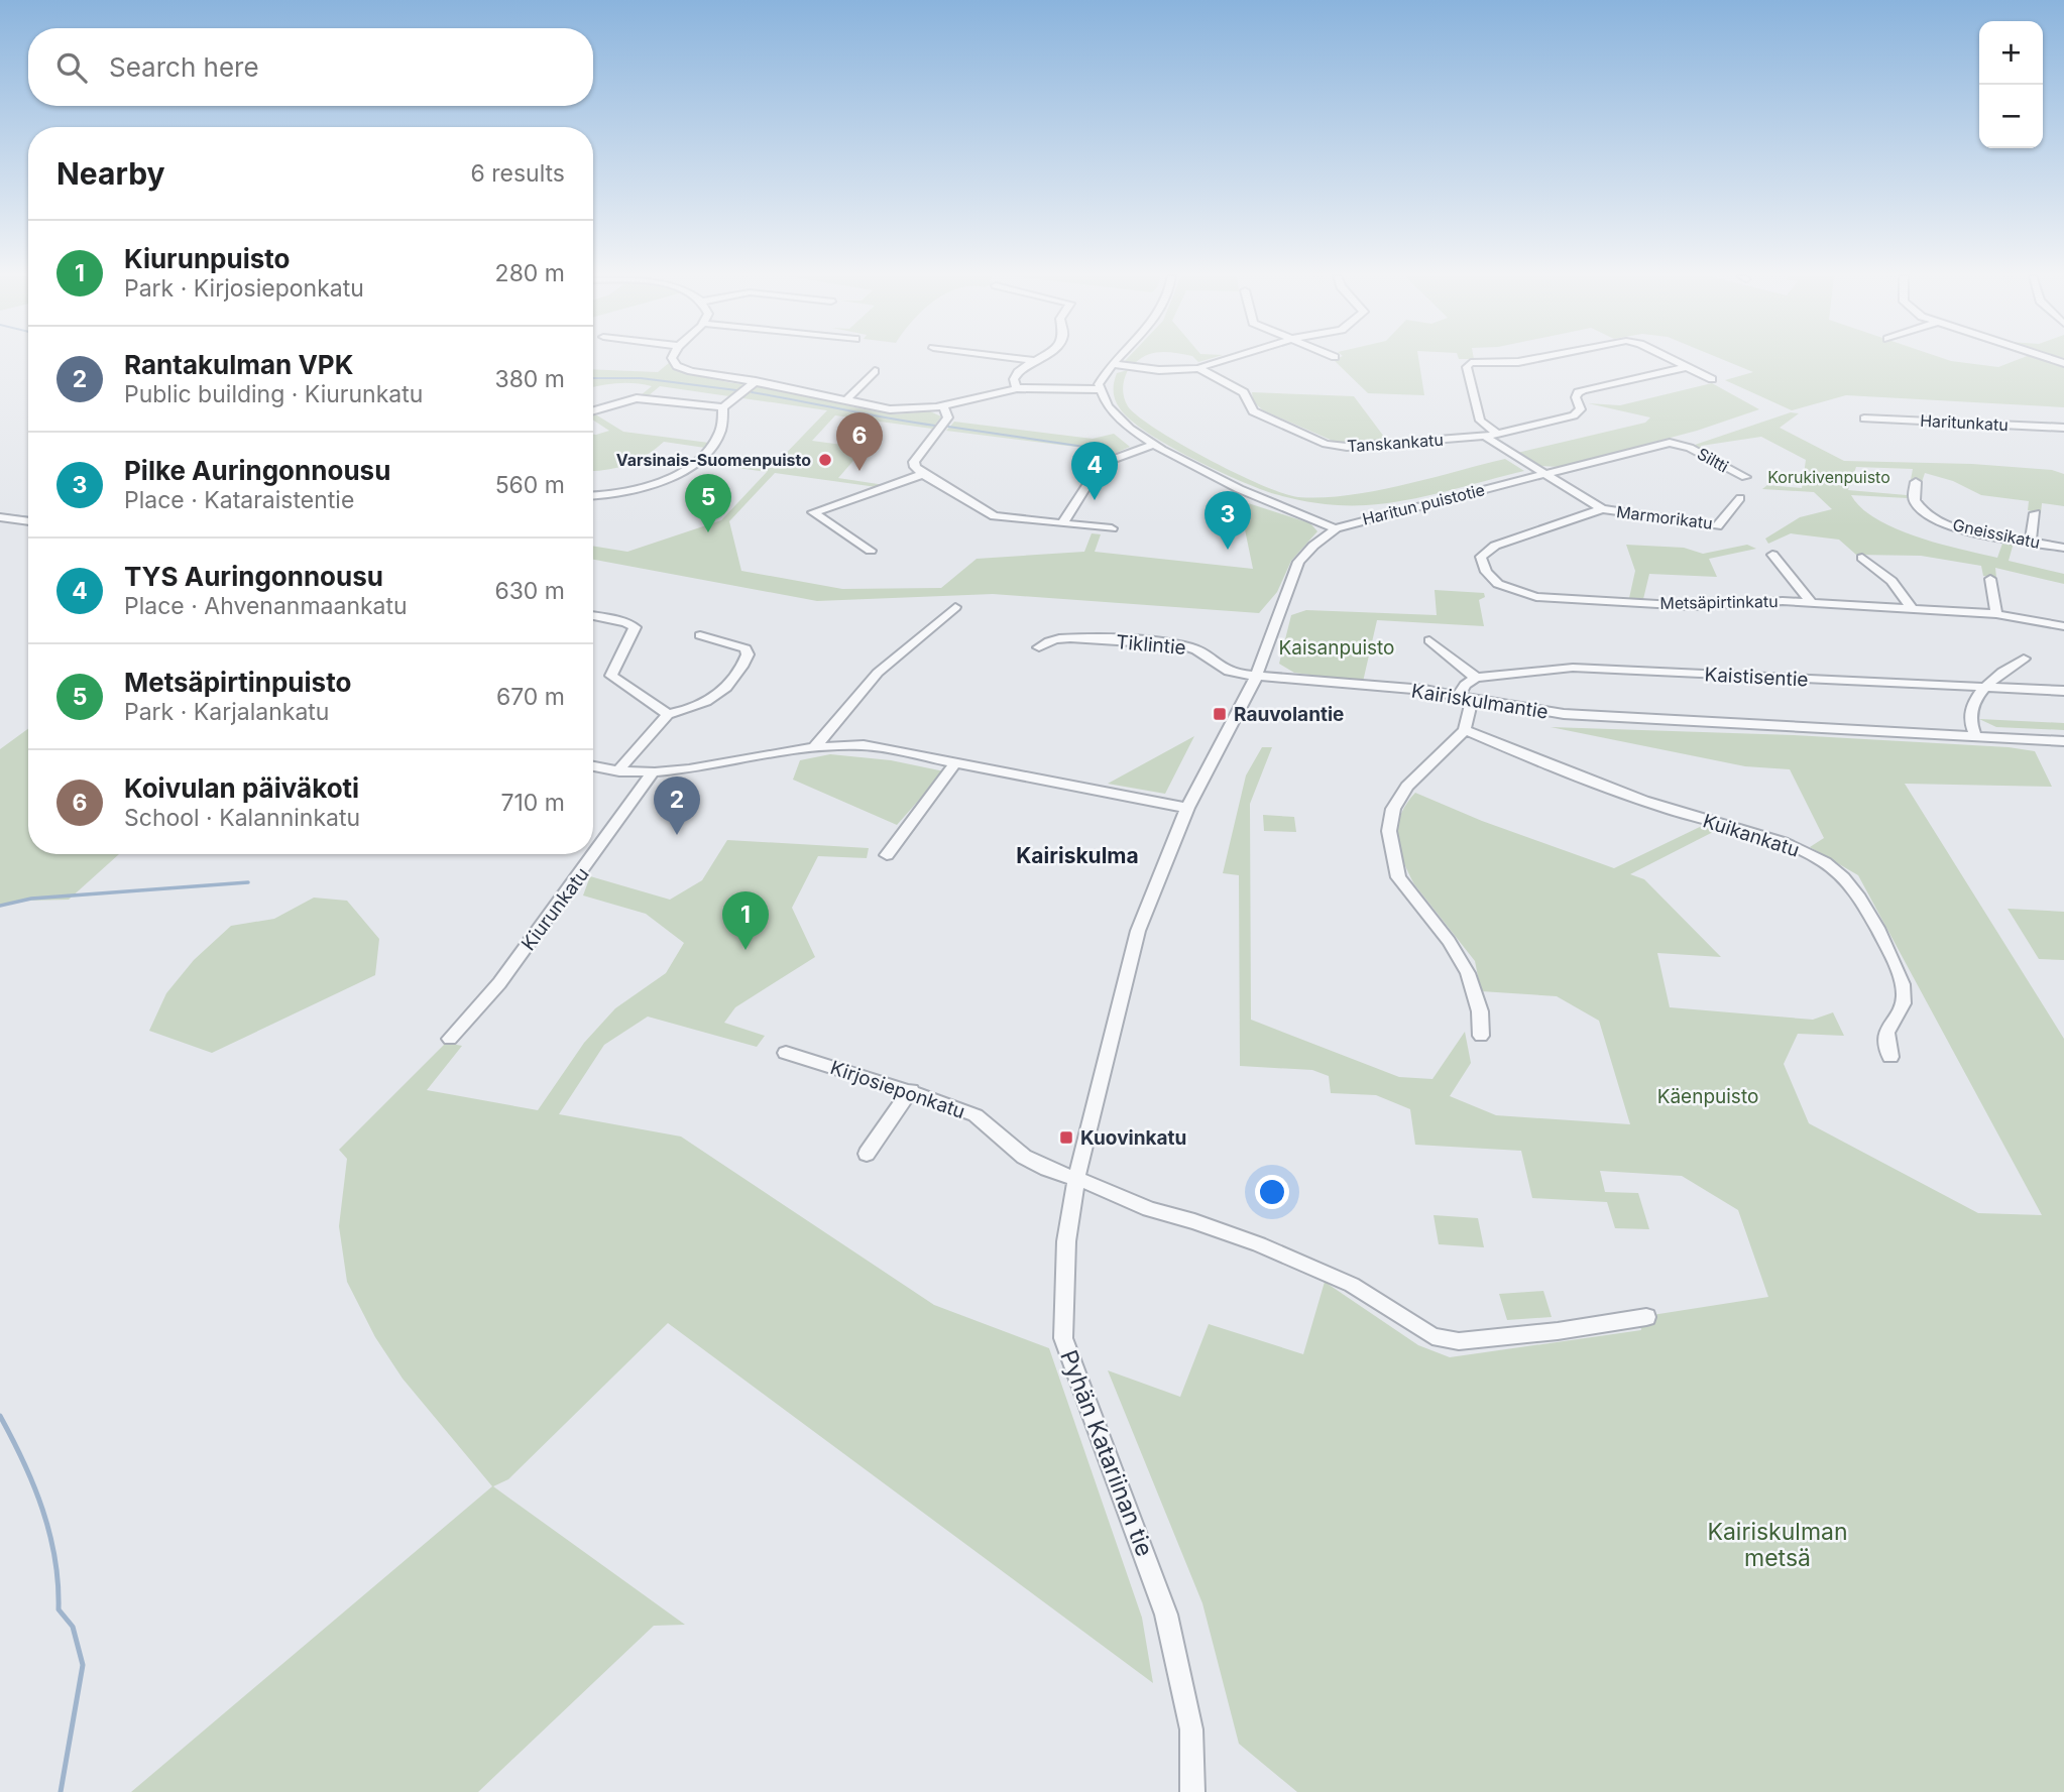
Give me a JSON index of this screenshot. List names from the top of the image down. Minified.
{"streets":{"street":["Haritunkatu","Tanskankatu","Siltti","Haritun puistotie","Marmorikatu","Gneissikatu","Metsäpirtinkatu","Tiklintie","Kaistisentie","Kairiskulmantie","Kuikankatu","Kiurunkatu","Kirjosieponkatu","Pyhän Katariinan tie"]},"crossings":[["Tanskankatu","Marmorikatu"],["Siltti","Haritun puistotie"],["Haritun puistotie","Marmorikatu"],["Haritun puistotie","Tiklintie"],["Haritun puistotie","Kairiskulmantie"],["Haritun puistotie","Pyhän Katariinan tie"],["Marmorikatu","Metsäpirtinkatu"],["Tiklintie","Kairiskulmantie"],["Tiklintie","Pyhän Katariinan tie"],["Kairiskulmantie","Pyhän Katariinan tie"],["Kirjosieponkatu","Pyhän Katariinan tie"]],"districts":["Kairiskulma"],"parks":["Korukivenpuisto","Kaisanpuisto","Käenpuisto","Kairiskulman metsä"],"places":{"other":["Varsinais-Suomenpuisto"],"transit":["Rauvolantie","Kuovinkatu"]},"page":{"map_buttons":["+","−"],"search":"Search here","heading":["Nearby","6 results"],"list":[{"mark":"1","name":"Kiurunpuisto","note":"Park · Kirjosieponkatu","value":"280 m"},{"mark":"2","name":"Rantakulman VPK","note":"Public building · Kiurunkatu","value":"380 m"},{"mark":"3","name":"Pilke Auringonnousu","note":"Place · Kataraistentie","value":"560 m"},{"mark":"4","name":"TYS Auringonnousu","note":"Place · Ahvenanmaankatu","value":"630 m"},{"mark":"5","name":"Metsäpirtinpuisto","note":"Park · Karjalankatu","value":"670 m"},{"mark":"6","name":"Koivulan päiväkoti","note":"School · Kalanninkatu","value":"710 m"}],"pins":["6","4","5","3","2","1"]}}
